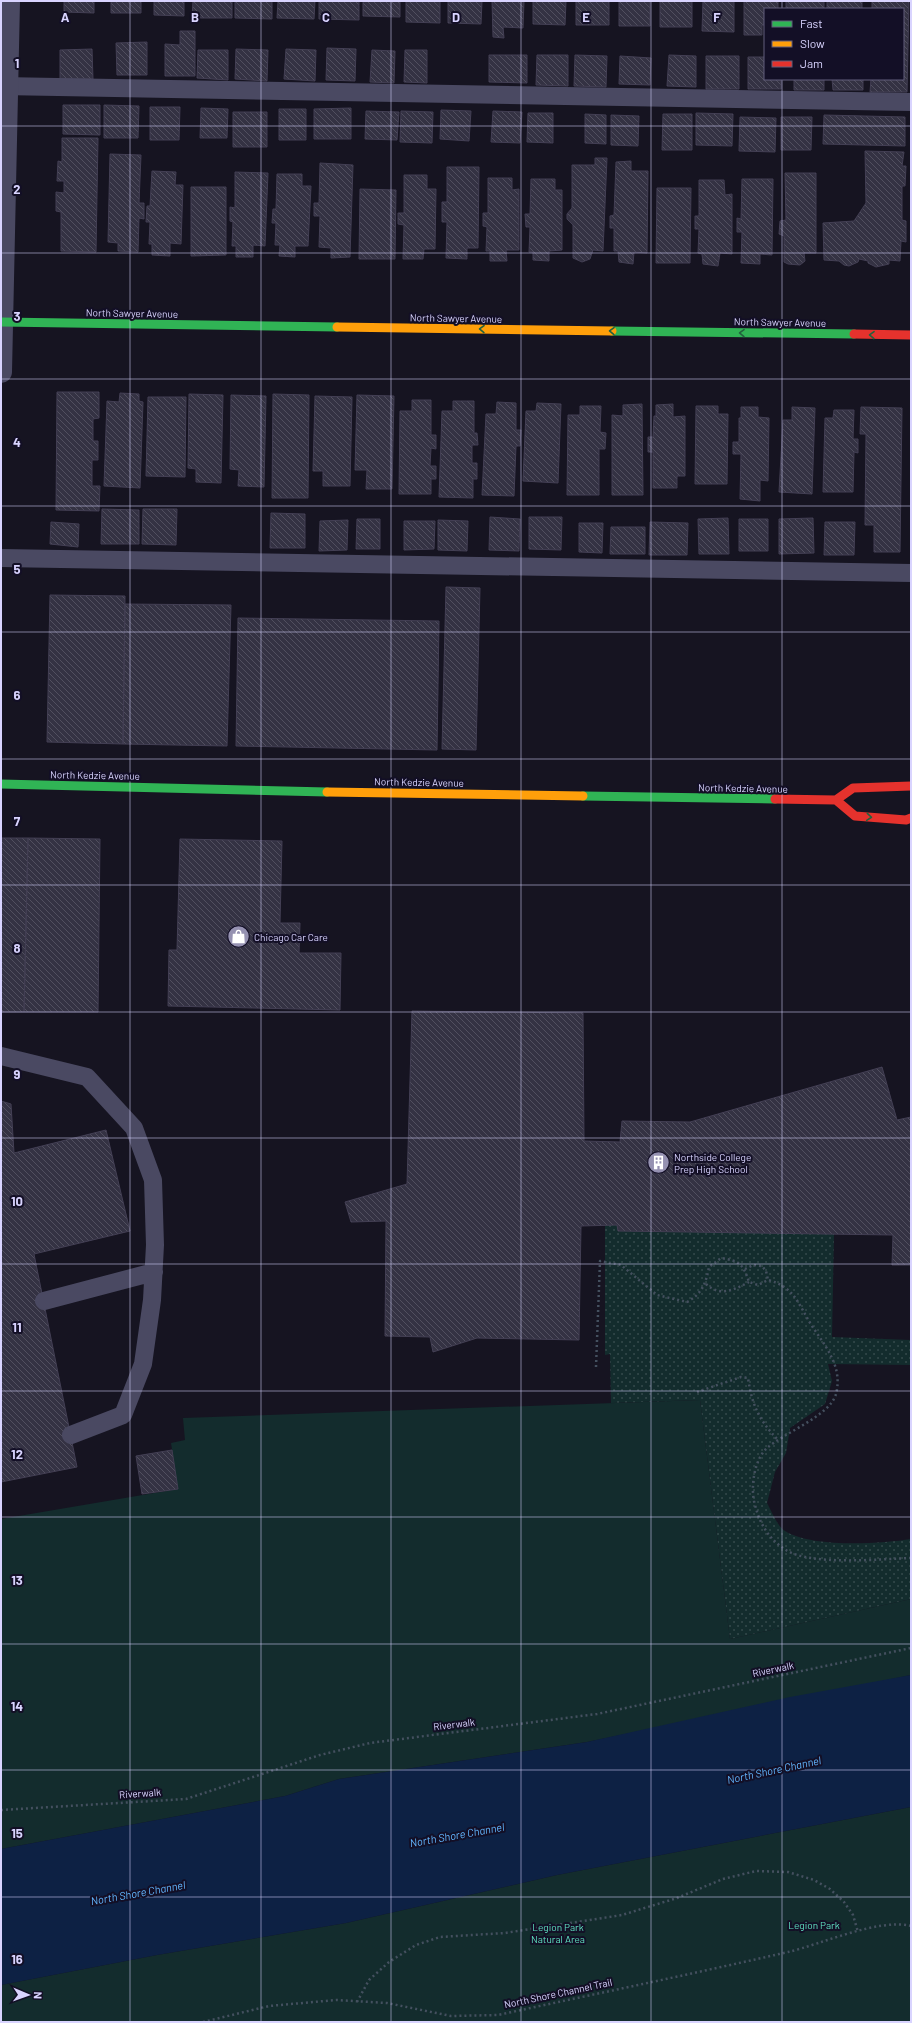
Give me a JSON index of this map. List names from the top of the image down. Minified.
{"streets":{"main road":["North Sawyer Avenue","North Kedzie Avenue"],"path":["Riverwalk","North Shore Channel Trail"]},"one_way":["North Sawyer Avenue"],"water":["North Shore Channel"],"parks":["Legion Park","Legion Park Natural Area"],"places":{"shop":["Chicago Car Care"],"building":["Northside College Prep High School"]},"legend":["Fast","Slow","Jam"],"north":"right","grid":{"columns":["A","B","C","D","E","F"],"rows":["1","2","3","4","5","6","7","8","9","10","11","12","13","14","15","16"]}}
